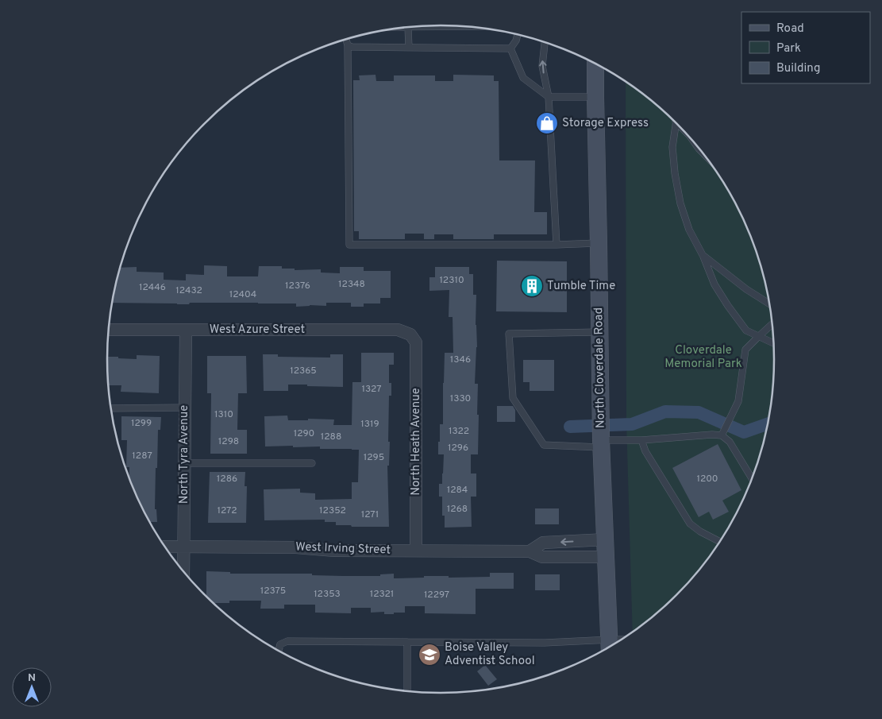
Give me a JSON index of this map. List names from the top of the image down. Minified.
{"streets":{"main road":["North Cloverdale Road"],"street":["West Azure Street","North Heath Avenue","North Tyra Avenue","West Irving Street"]},"crossings":[["West Azure Street","North Heath Avenue"],["West Azure Street","North Tyra Avenue"],["North Cloverdale Road","West Irving Street"],["North Heath Avenue","West Irving Street"],["North Tyra Avenue","West Irving Street"]],"parks":["Cloverdale Memorial Park"],"places":{"shop":["Storage Express"],"building":["Tumble Time"],"school or university":["Boise Valley Adventist School"]},"house_numbers":["12310","12348","12376","12446","12432","12404","1346","12365","1327","1330","1310","1299","1319","1322","1290","1288","1298","1296","1287","1295","1286","1200","1284","1268","1272","12352","1271","12375","12353","12321","12297"],"legend":["Road","Park","Building"],"north":"top"}
